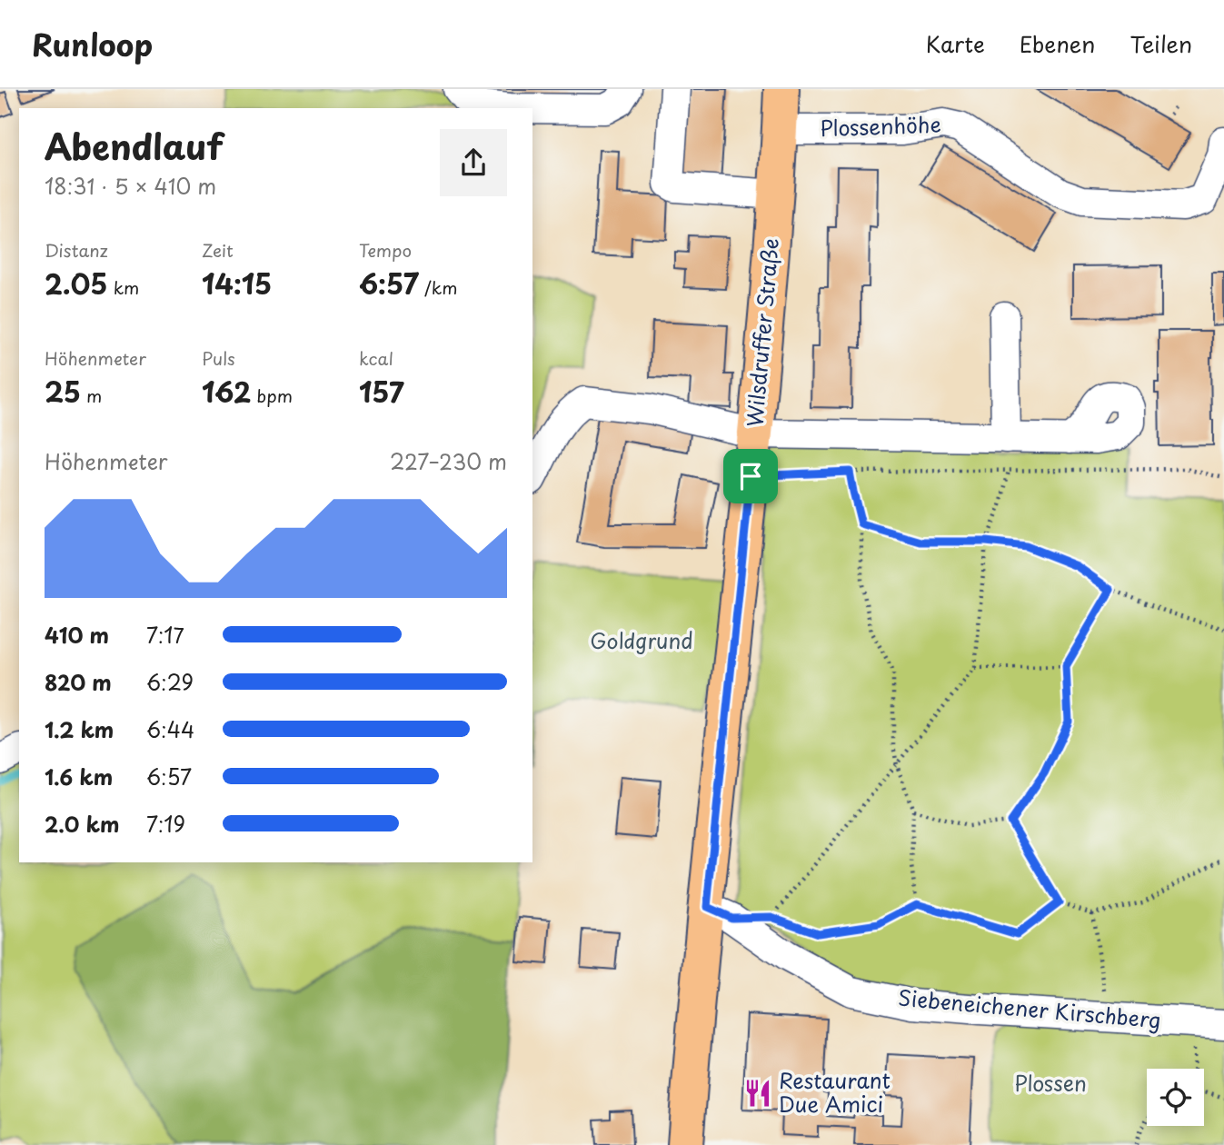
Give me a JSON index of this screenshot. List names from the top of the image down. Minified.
{"streets":{"main road":["Wilsdruffer Straße"],"street":["Plossenhöhe","Siebeneichener Kirschberg"]},"crossings":[["Plossenhöhe","Wilsdruffer Straße"],["Wilsdruffer Straße","Siebeneichener Kirschberg"]],"parks":["Goldgrund","Plossen"],"places":{"restaurant":["Restaurant Due Amici"]},"page":{"header":"Runloop","nav":["Karte","Ebenen","Teilen"],"heading":["Abendlauf","18:31 · 5 × 410 m"],"stats":[["Distanz","2.05 km"],["Zeit","14:15"],["Tempo","6:57 /km"],["Höhenmeter","25 m"],["Puls","162 bpm"],["kcal","157"]],"chart":["Höhenmeter","227–230 m"],"list":[{"name":"410 m","note":"7:17"},{"name":"820 m","note":"6:29"},{"name":"1.2 km","note":"6:44"},{"name":"1.6 km","note":"6:57"},{"name":"2.0 km","note":"7:19"}]}}
